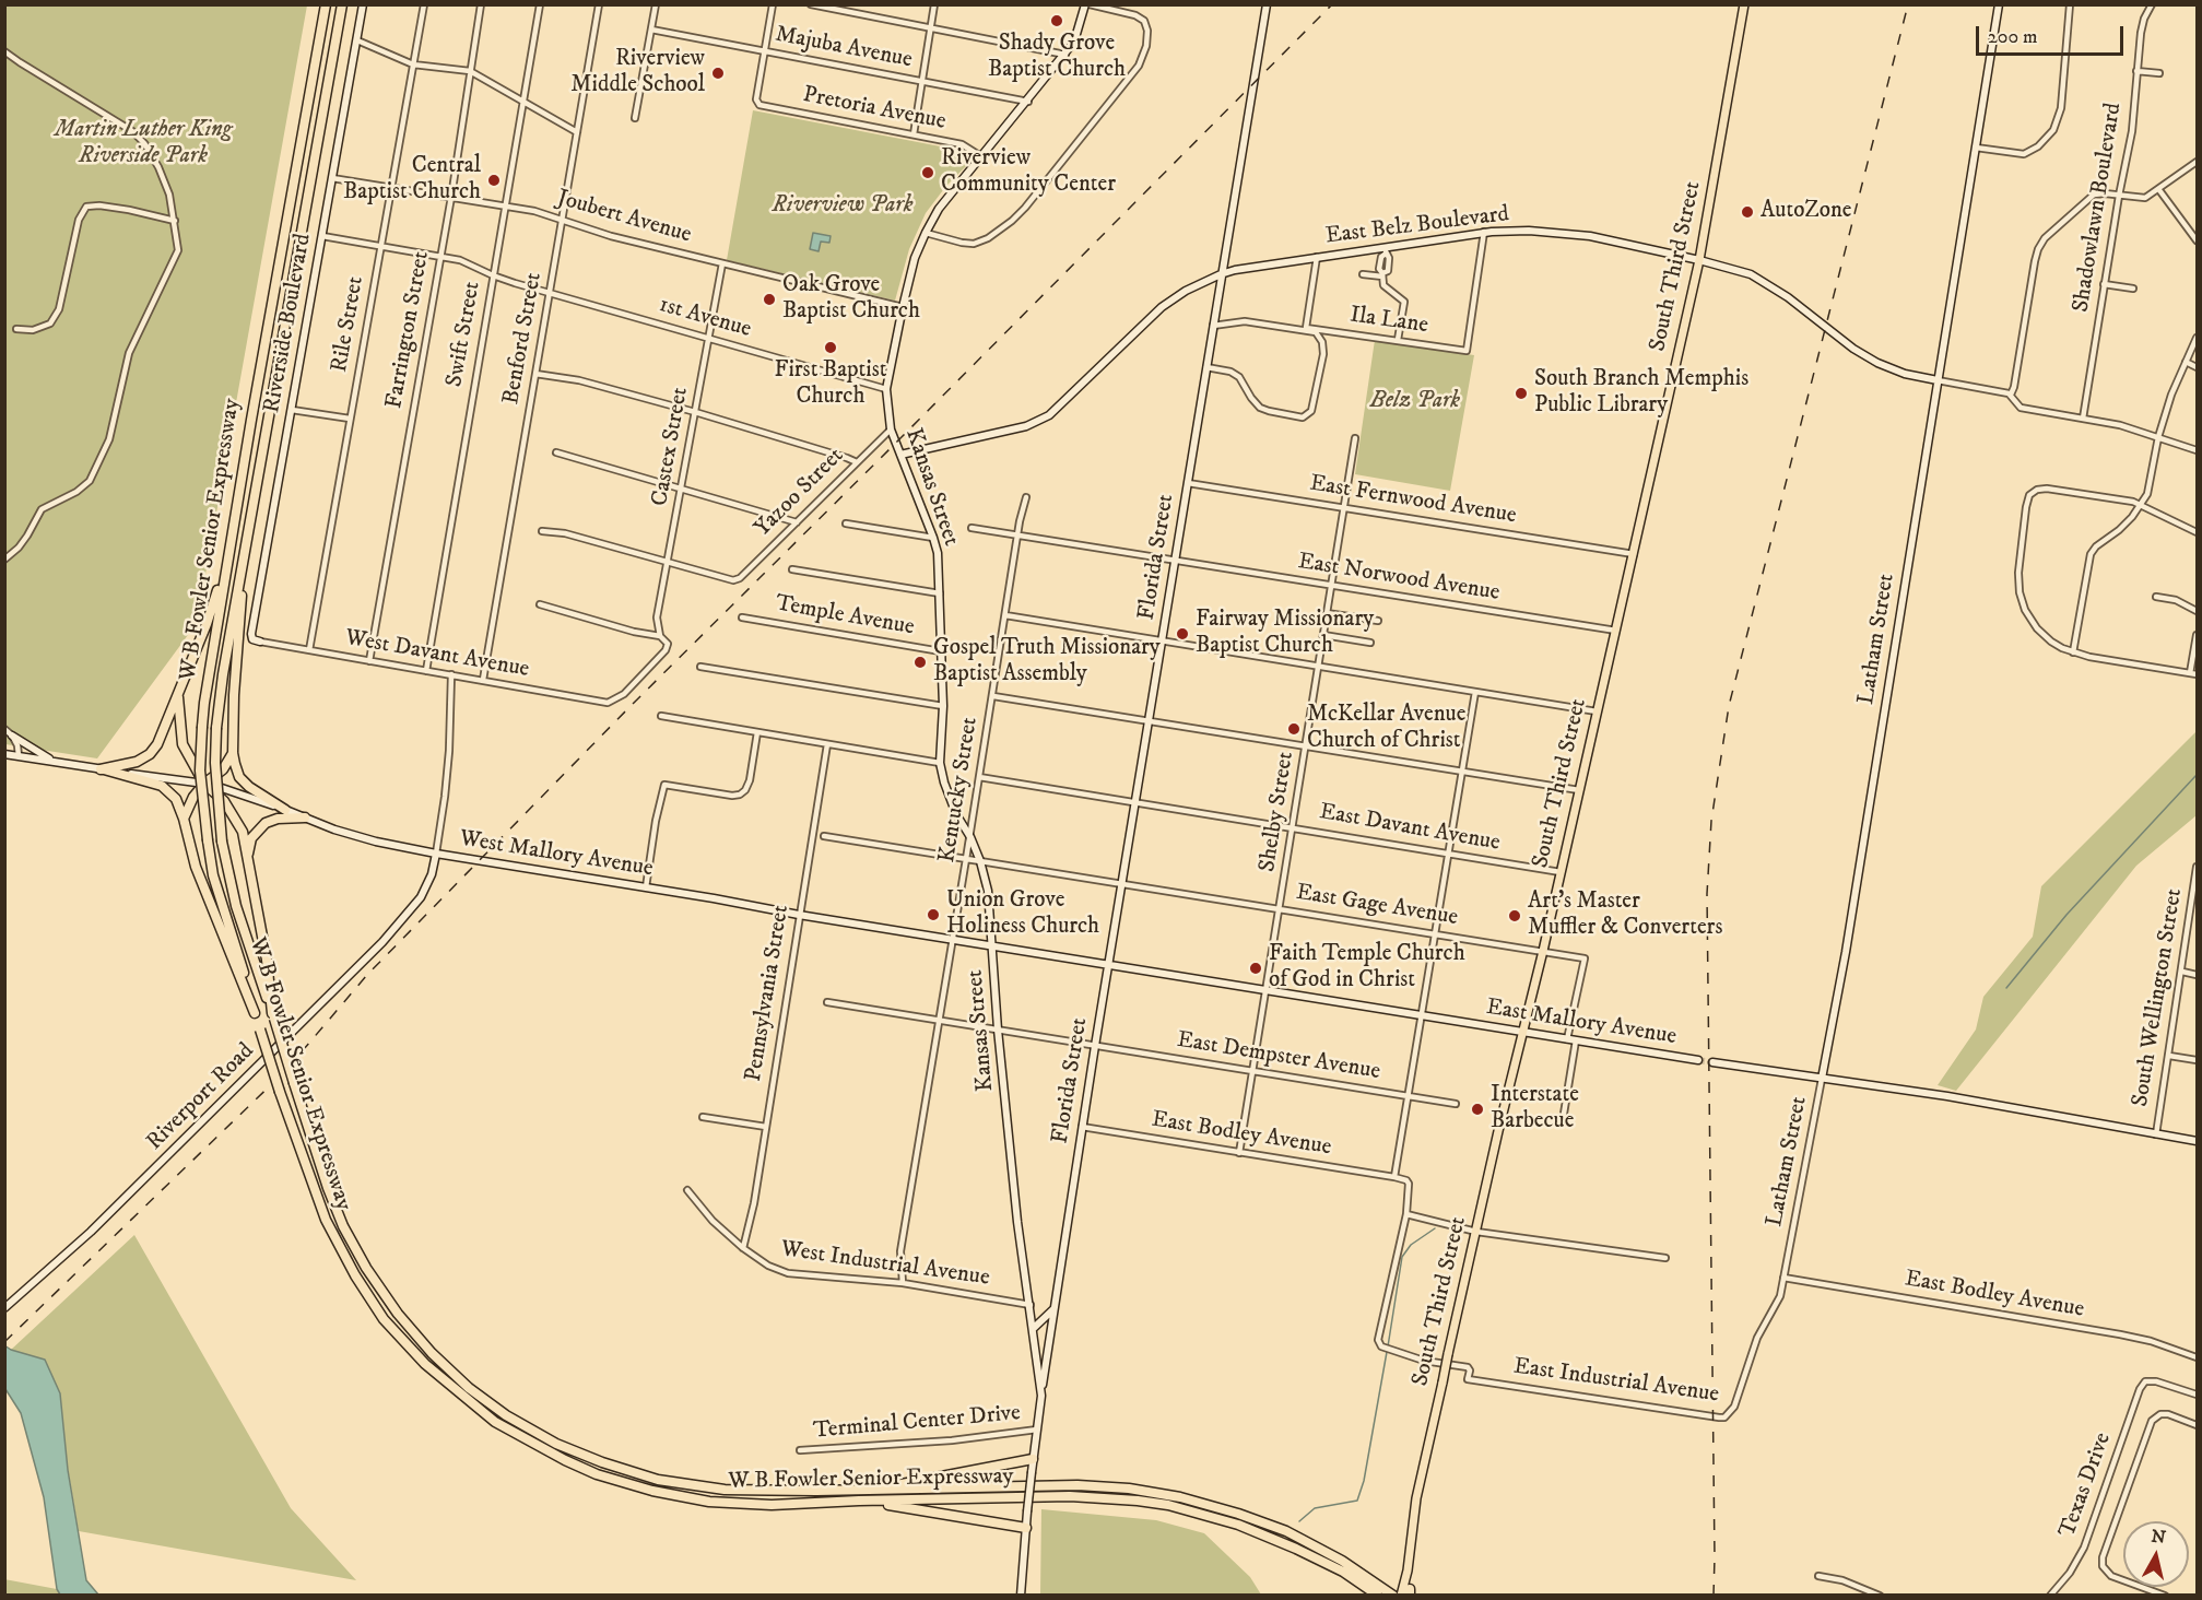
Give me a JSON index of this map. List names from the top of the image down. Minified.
{"streets":{"highway":["W B Fowler Senior Expressway"],"main road":["East Belz Boulevard","South Third Street","Riverside Boulevard","Kansas Street","Florida Street","Latham Street","West Mallory Avenue","East Mallory Avenue","Riverport Road"],"street":["Majuba Avenue","Pretoria Avenue","Shadowlawn Boulevard","Joubert Avenue","1st Avenue","Ila Lane","Rile Street","Farrington Street","Swift Street","Benford Street","Castex Street","Yazoo Street","East Fernwood Avenue","East Norwood Avenue","Temple Avenue","West Davant Avenue","Kentucky Street","Shelby Street","East Davant Avenue","East Gage Avenue","Pennsylvania Street","South Wellington Street","East Dempster Avenue","East Bodley Avenue","West Industrial Avenue","East Industrial Avenue","Terminal Center Drive","Texas Drive"]},"crossings":[["Majuba Avenue","Pretoria Avenue"],["Majuba Avenue","Kansas Street"],["Pretoria Avenue","Kansas Street"],["Joubert Avenue","Riverside Boulevard"],["Joubert Avenue","Rile Street"],["Joubert Avenue","Farrington Street"],["Joubert Avenue","Swift Street"],["Joubert Avenue","Benford Street"],["Joubert Avenue","Castex Street"],["Joubert Avenue","Kansas Street"],["East Belz Boulevard","South Third Street"],["East Belz Boulevard","Ila Lane"],["East Belz Boulevard","Kansas Street"],["East Belz Boulevard","Florida Street"],["East Belz Boulevard","Latham Street"],["South Third Street","East Fernwood Avenue"],["South Third Street","East Norwood Avenue"],["South Third Street","East Davant Avenue"],["South Third Street","East Gage Avenue"],["South Third Street","East Mallory Avenue"],["1st Avenue","Riverside Boulevard"],["1st Avenue","Rile Street"],["1st Avenue","Farrington Street"],["1st Avenue","Swift Street"],["1st Avenue","Benford Street"],["1st Avenue","Castex Street"],["1st Avenue","Kansas Street"],["Ila Lane","Florida Street"],["Riverside Boulevard","West Davant Avenue"],["Rile Street","West Davant Avenue"],["Farrington Street","West Davant Avenue"],["Swift Street","West Davant Avenue"],["Benford Street","West Davant Avenue"],["Castex Street","Yazoo Street"],["Castex Street","West Davant Avenue"],["Kansas Street","Yazoo Street"],["Kansas Street","Florida Street"],["Kansas Street","Temple Avenue"],["Kansas Street","Kentucky Street"],["Kansas Street","West Mallory Avenue"],["Kansas Street","East Gage Avenue"],["Kansas Street","East Dempster Avenue"],["Kansas Street","West Industrial Avenue"],["Kansas Street","Terminal Center Drive"],["East Fernwood Avenue","Florida Street"],["East Fernwood Avenue","Shelby Street"],["Florida Street","East Norwood Avenue"],["Florida Street","East Davant Avenue"],["Florida Street","West Mallory Avenue"],["Florida Street","East Gage Avenue"],["Florida Street","East Mallory Avenue"],["Florida Street","East Dempster Avenue"],["Florida Street","East Bodley Avenue"],["East Norwood Avenue","Kentucky Street"],["East Norwood Avenue","Shelby Street"],["Latham Street","East Bodley Avenue"],["Latham Street","East Industrial Avenue"],["West Davant Avenue","Riverport Road"],["Kentucky Street","West Mallory Avenue"],["Kentucky Street","East Gage Avenue"],["Kentucky Street","East Dempster Avenue"],["Kentucky Street","West Industrial Avenue"],["Shelby Street","East Davant Avenue"],["Shelby Street","East Gage Avenue"],["Shelby Street","East Mallory Avenue"],["Shelby Street","East Dempster Avenue"],["Shelby Street","East Bodley Avenue"],["West Mallory Avenue","Pennsylvania Street"],["West Mallory Avenue","East Mallory Avenue"],["West Mallory Avenue","Riverport Road"],["East Gage Avenue","East Mallory Avenue"],["Pennsylvania Street","West Industrial Avenue"],["East Bodley Avenue","East Industrial Avenue"]],"parks":["Martin Luther King Riverside Park","Riverview Park","Belz Park"],"places":["Shady Grove Baptist Church","Riverview Middle School","Riverview Community Center","Central Baptist Church","AutoZone","Oak Grove Baptist Church","First Baptist Church","South Branch Memphis Public Library","Fairway Missionary Baptist Church","Gospel Truth Missionary Baptist Assembly","McKellar Avenue Church of Christ","Union Grove Holiness Church","Art’s Master Muffler & Converters","Faith Temple Church of God in Christ","Interstate Barbecue"],"scale_bar":"200 m","north":"top"}
